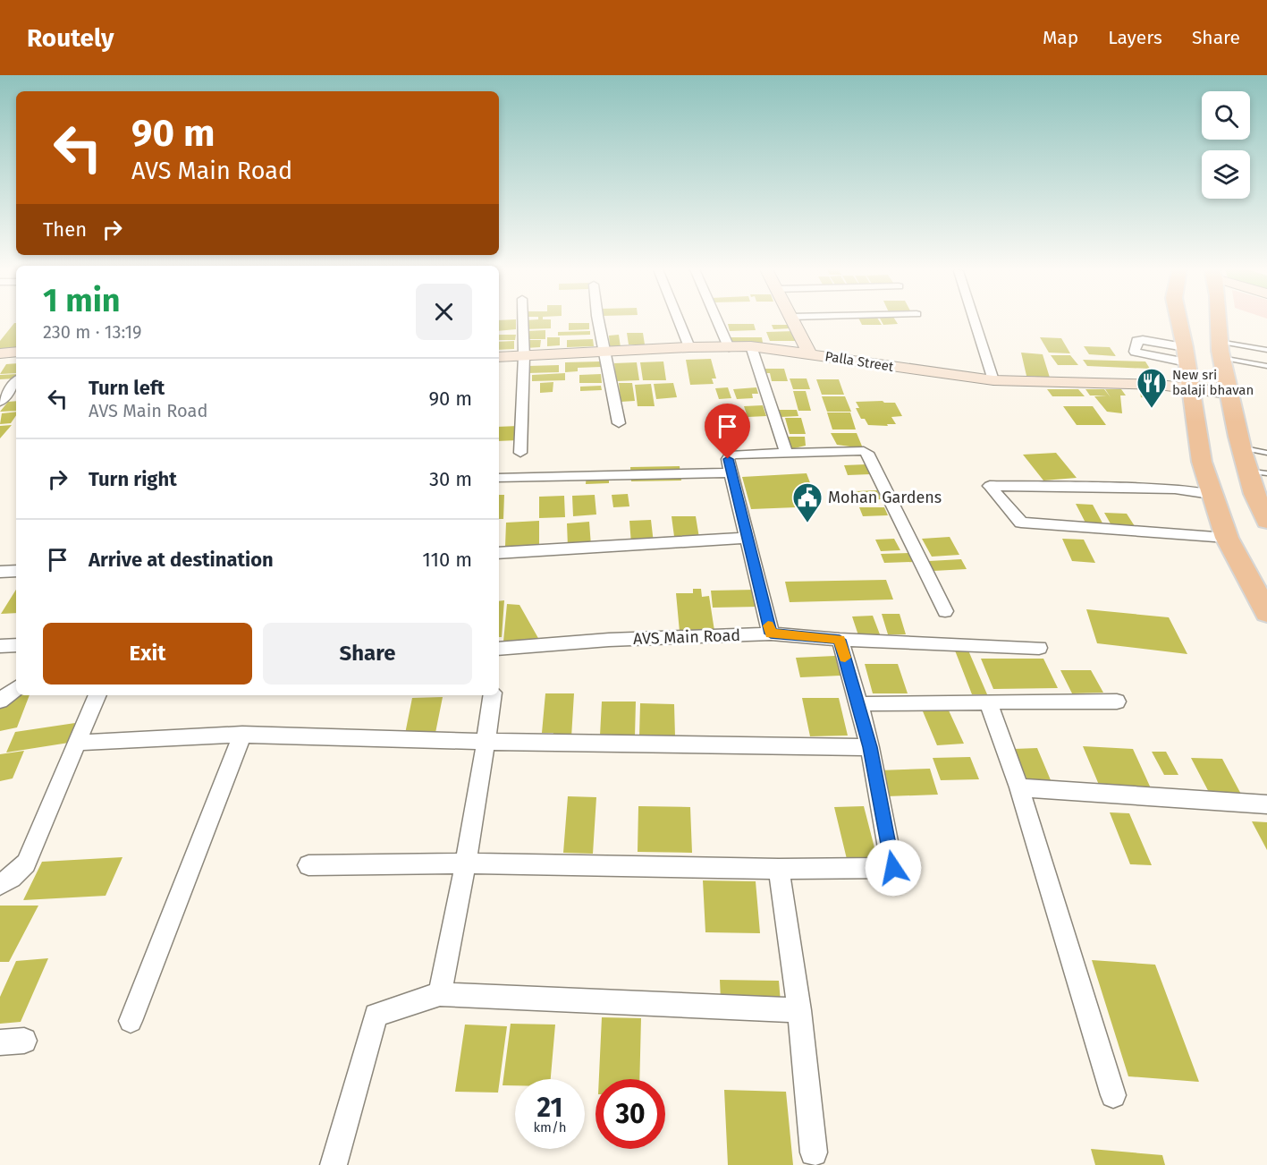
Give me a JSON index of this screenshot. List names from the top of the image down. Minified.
{"streets":{"street":["Palla Street","AVS Main Road"]},"places":{"restaurant":["New sri balaji bhavan"],"public building":["Mohan Gardens"]},"page":{"header":"Routely","nav":["Map","Layers","Share"],"turn":["90 m","AVS Main Road"],"then":"Then","heading":["1 min","230 m · 13:19"],"list":[{"name":"Turn left","note":"AVS Main Road","value":"90 m"},{"name":"Turn right","value":"30 m"},{"name":"Arrive at destination","value":"110 m"}],"buttons":["Exit","Share"],"speed":"21 km/h","limit":"30"}}
